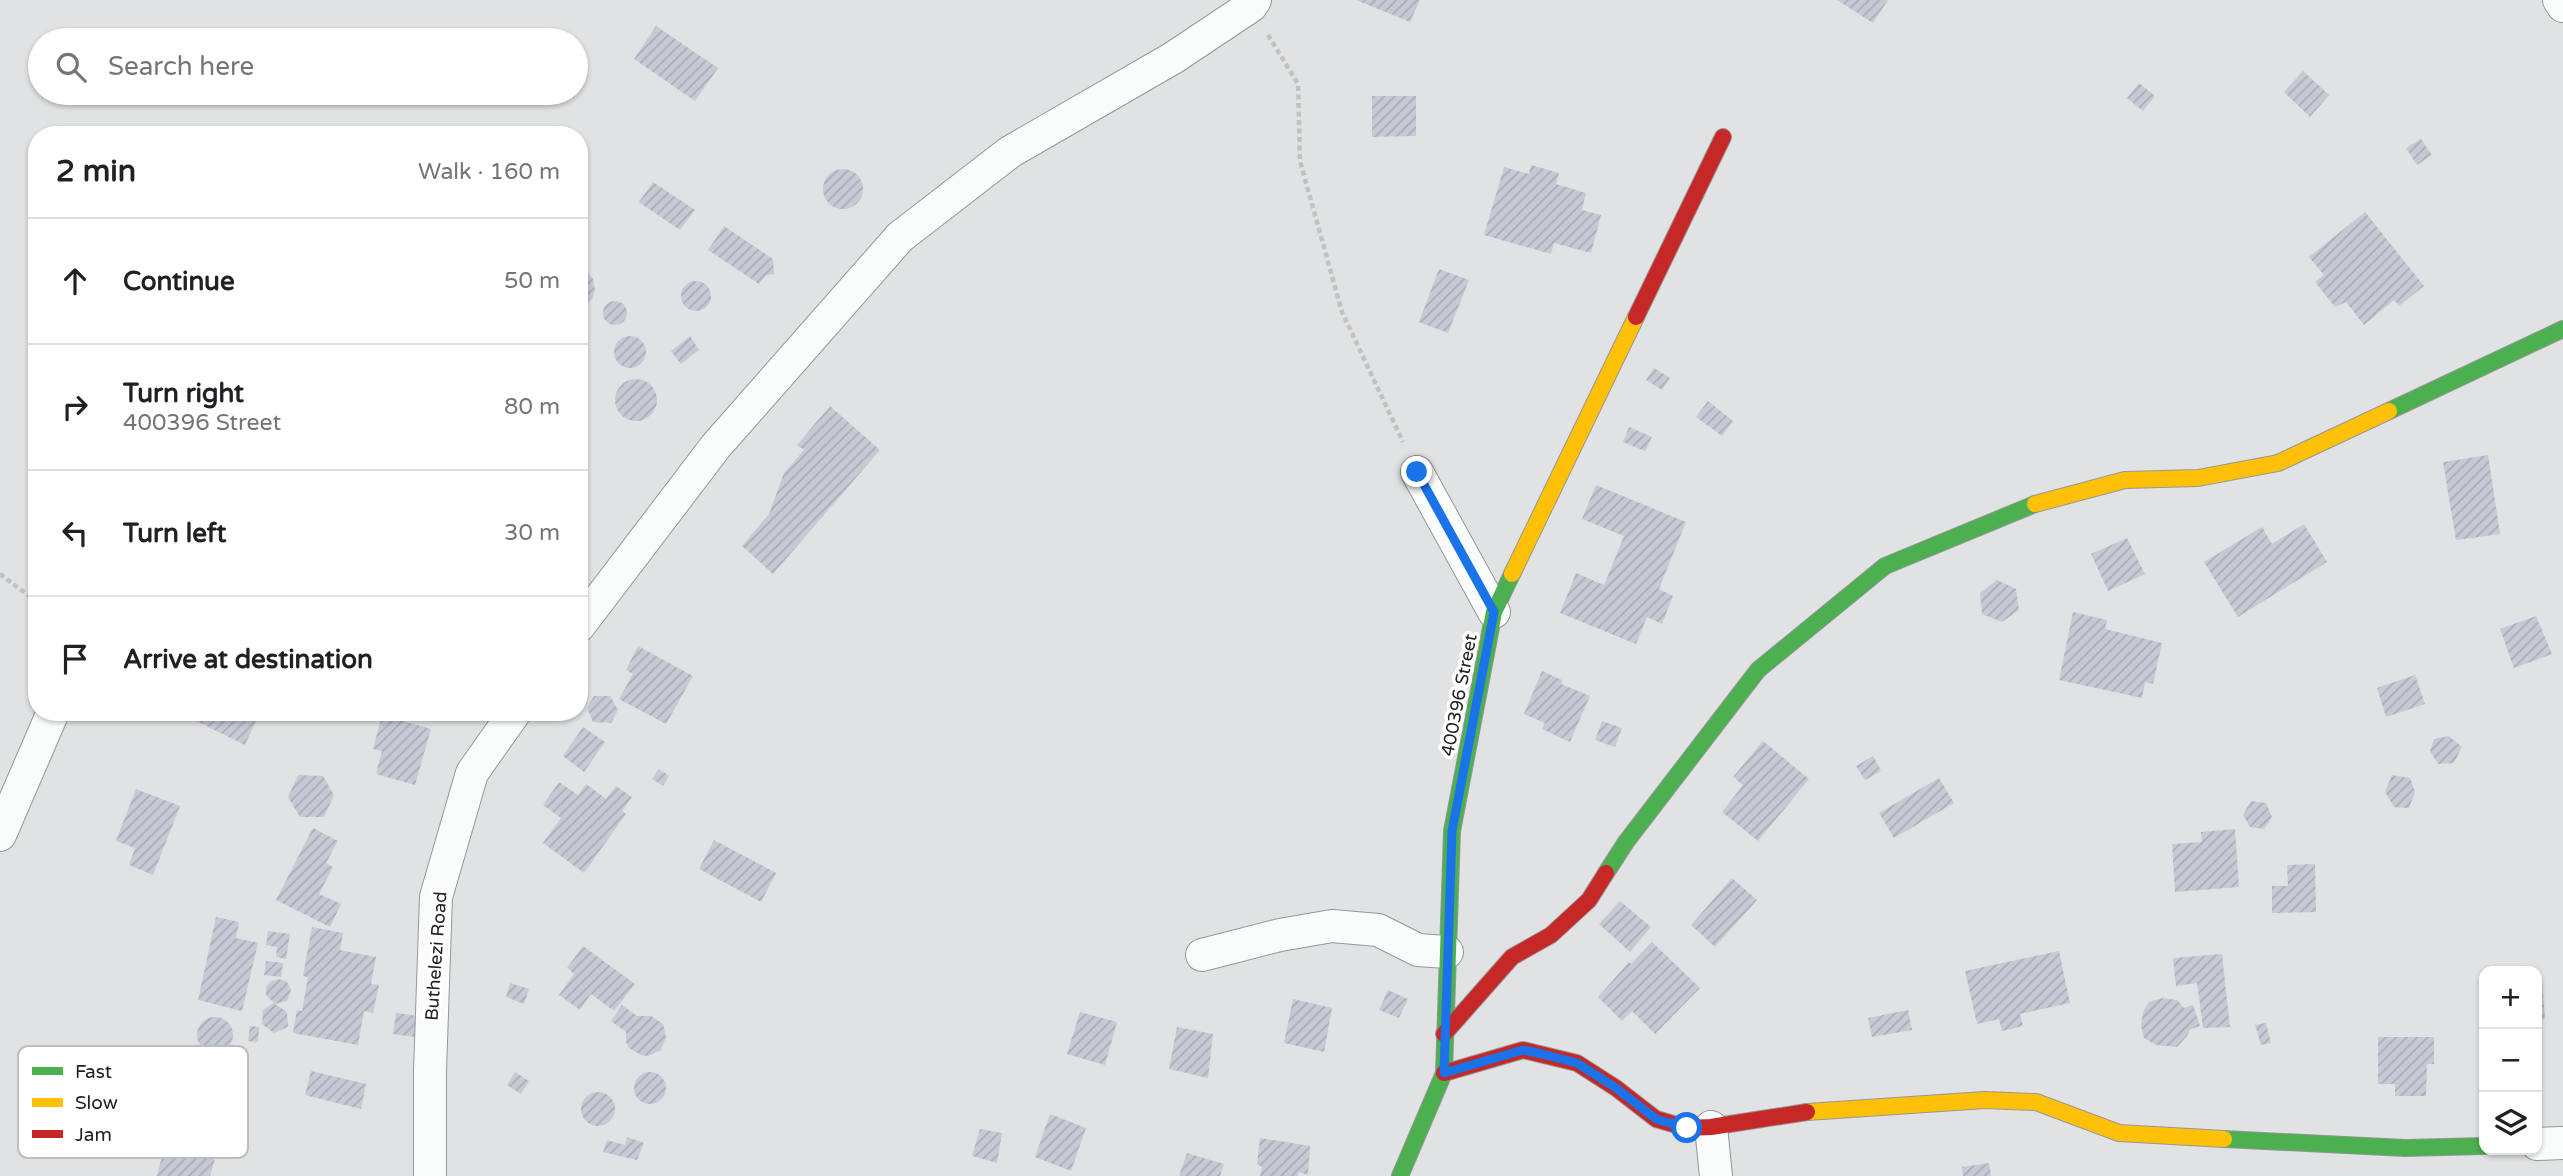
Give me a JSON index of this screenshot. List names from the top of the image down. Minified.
{"streets":{"street":["400396 Street","Buthelezi Road"]},"legend":["Fast","Slow","Jam"],"page":{"search":"Search here","heading":["2 min","Walk · 160 m"],"list":[["Continue","50 m"],["Turn right","400396 Street","80 m"],["Turn left","30 m"],"Arrive at destination"],"map_buttons":["+","−"]}}
